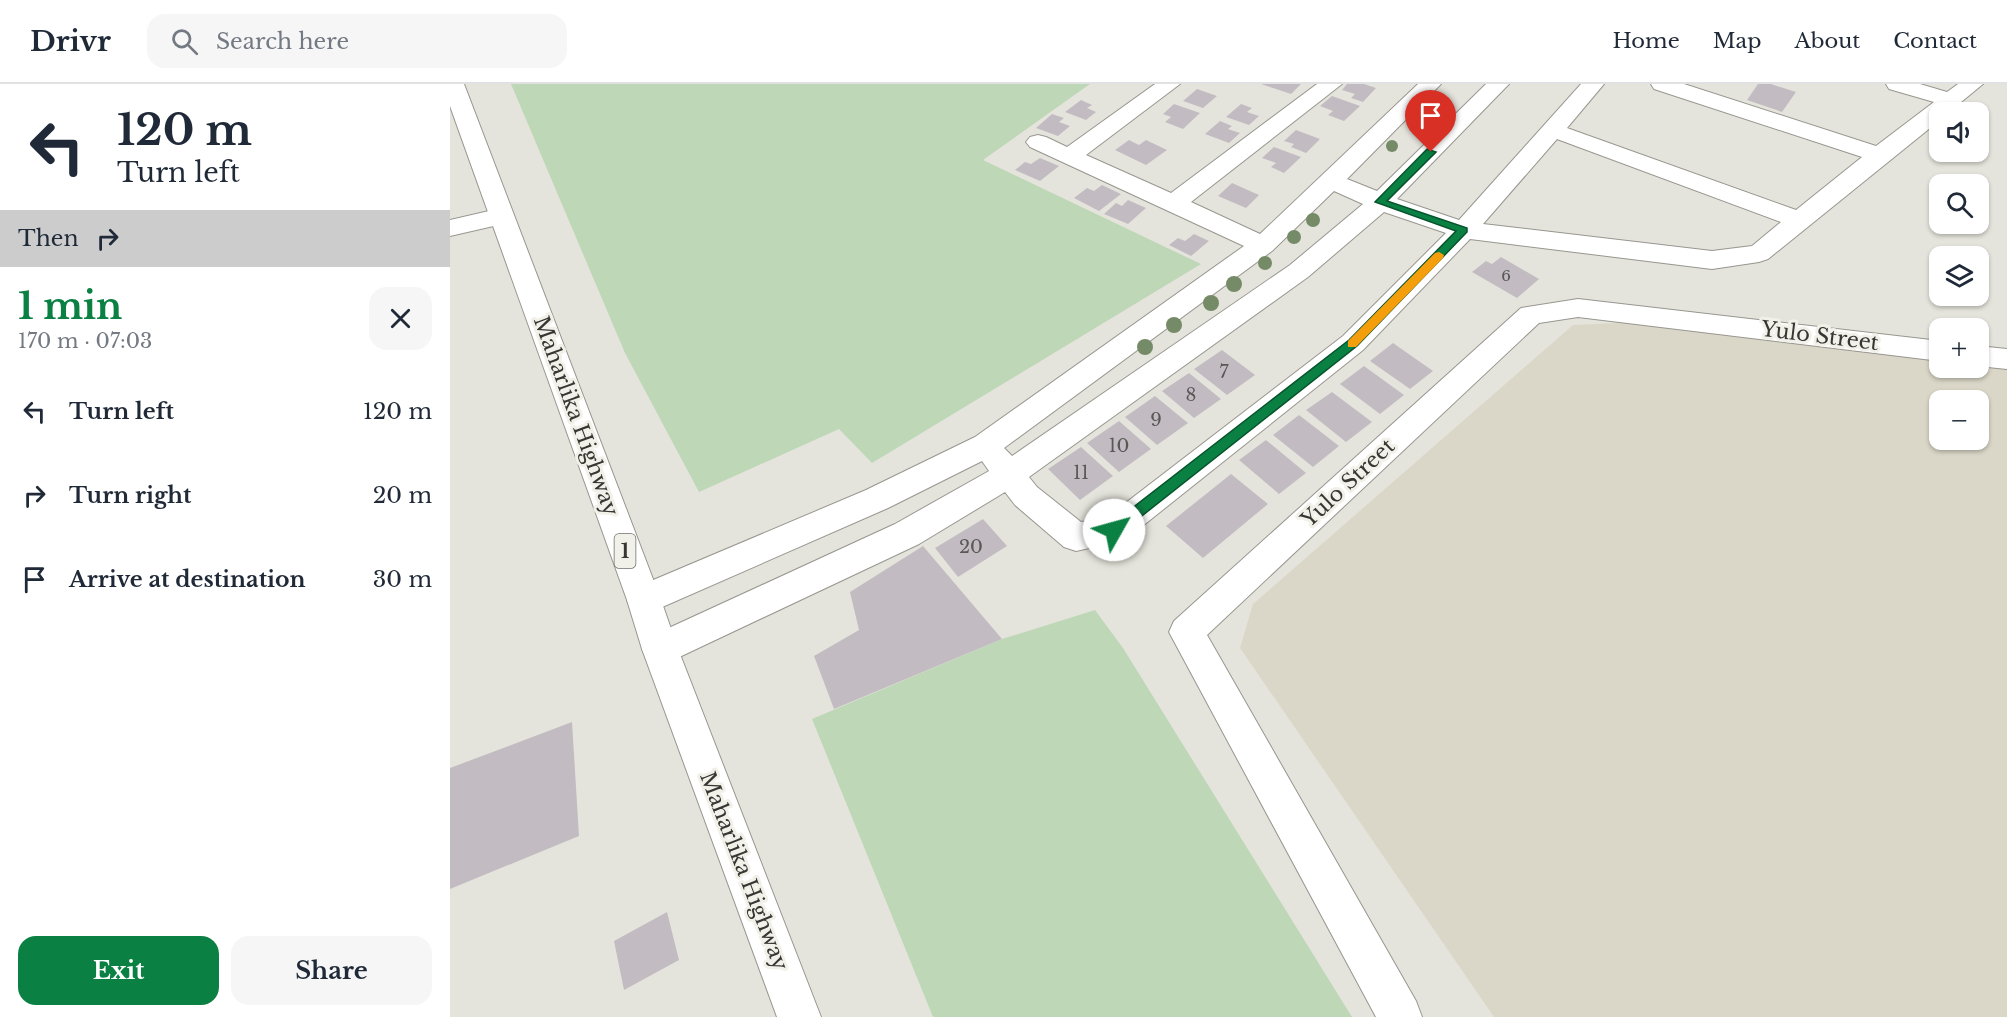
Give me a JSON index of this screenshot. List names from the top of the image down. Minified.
{"streets":{"main road":["Yulo Street","Maharlika Highway","1"]},"house_numbers":["6","7","8","9","10","11","20"],"page":{"header":"Drivr","search":"Search here","nav":["Home","Map","About","Contact"],"turn":["120 m","Turn left"],"map_buttons":["+","−"],"then":"Then","heading":["1 min","170 m · 07:03"],"list":[{"name":"Turn left","value":"120 m"},{"name":"Turn right","value":"20 m"},{"name":"Arrive at destination","value":"30 m"}],"buttons":["Exit","Share"]}}
